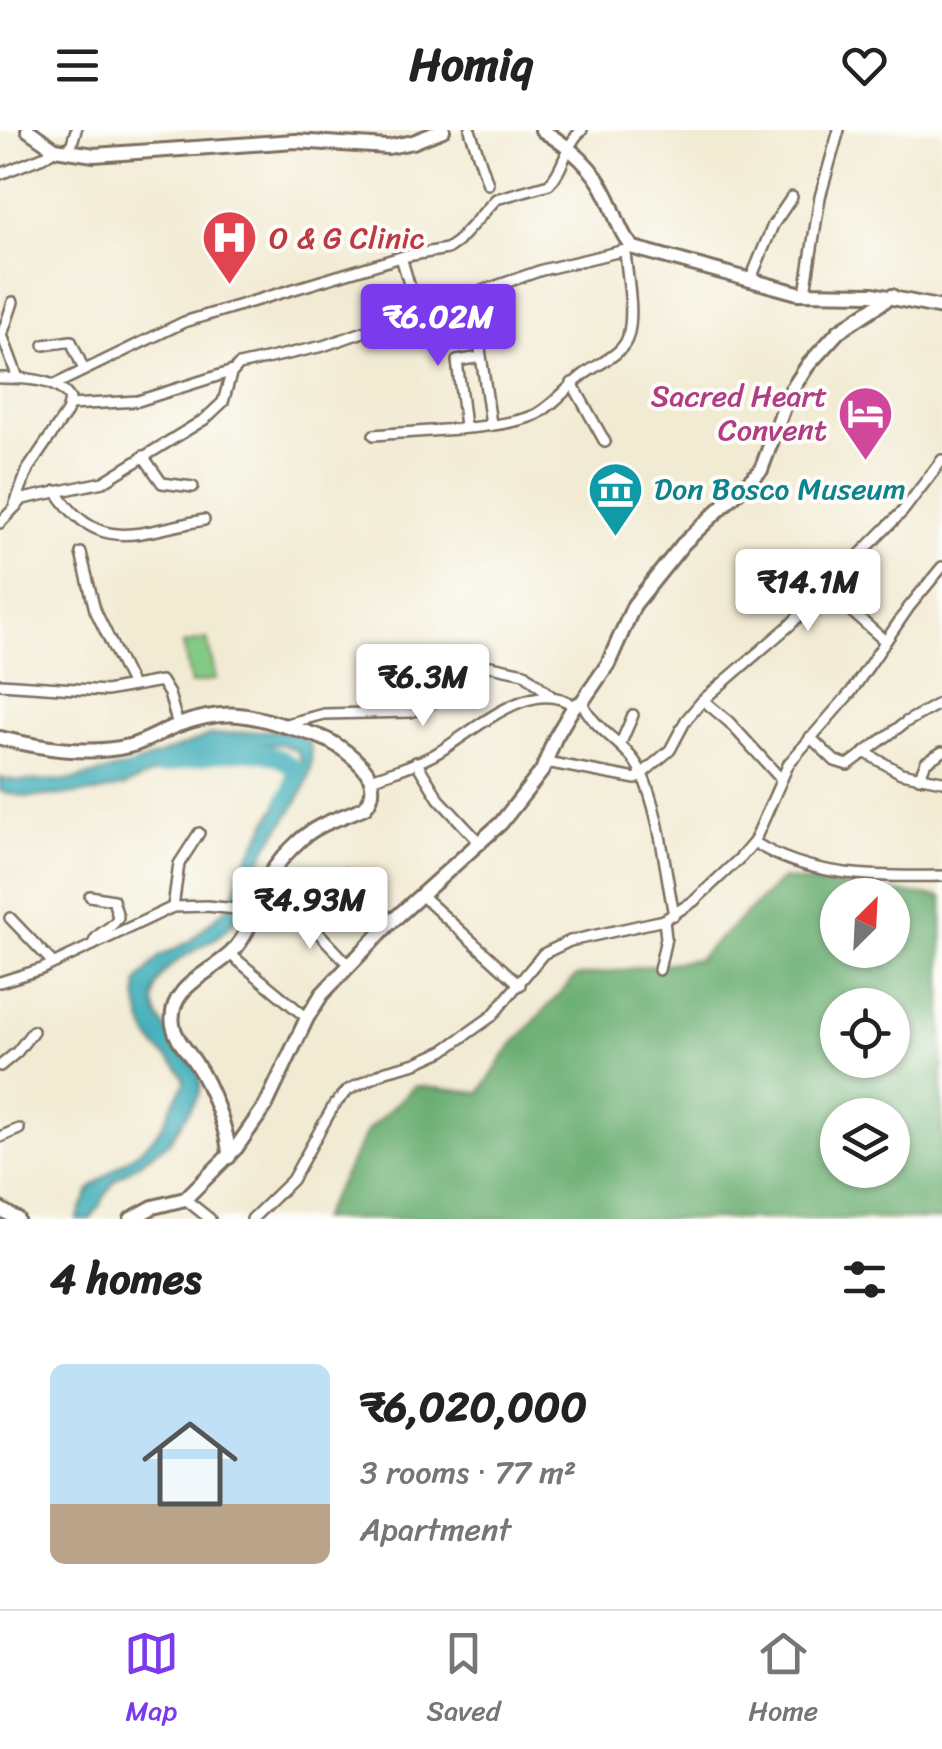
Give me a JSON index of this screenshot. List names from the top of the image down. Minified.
{"places":{"hospital":["O & G Clinic"],"hotel":["Sacred Heart Convent"],"museum":["Don Bosco Museum"]},"north":"top right","page":{"header":"Homiq","price":["₹6.02M","₹14.1M","₹6.3M","₹4.93M"],"heading":"4 homes","list":[{"name":"₹6,020,000","note":"3 rooms · 77 m² · Apartment"}],"tabs":["Map","Saved","Home"]}}
